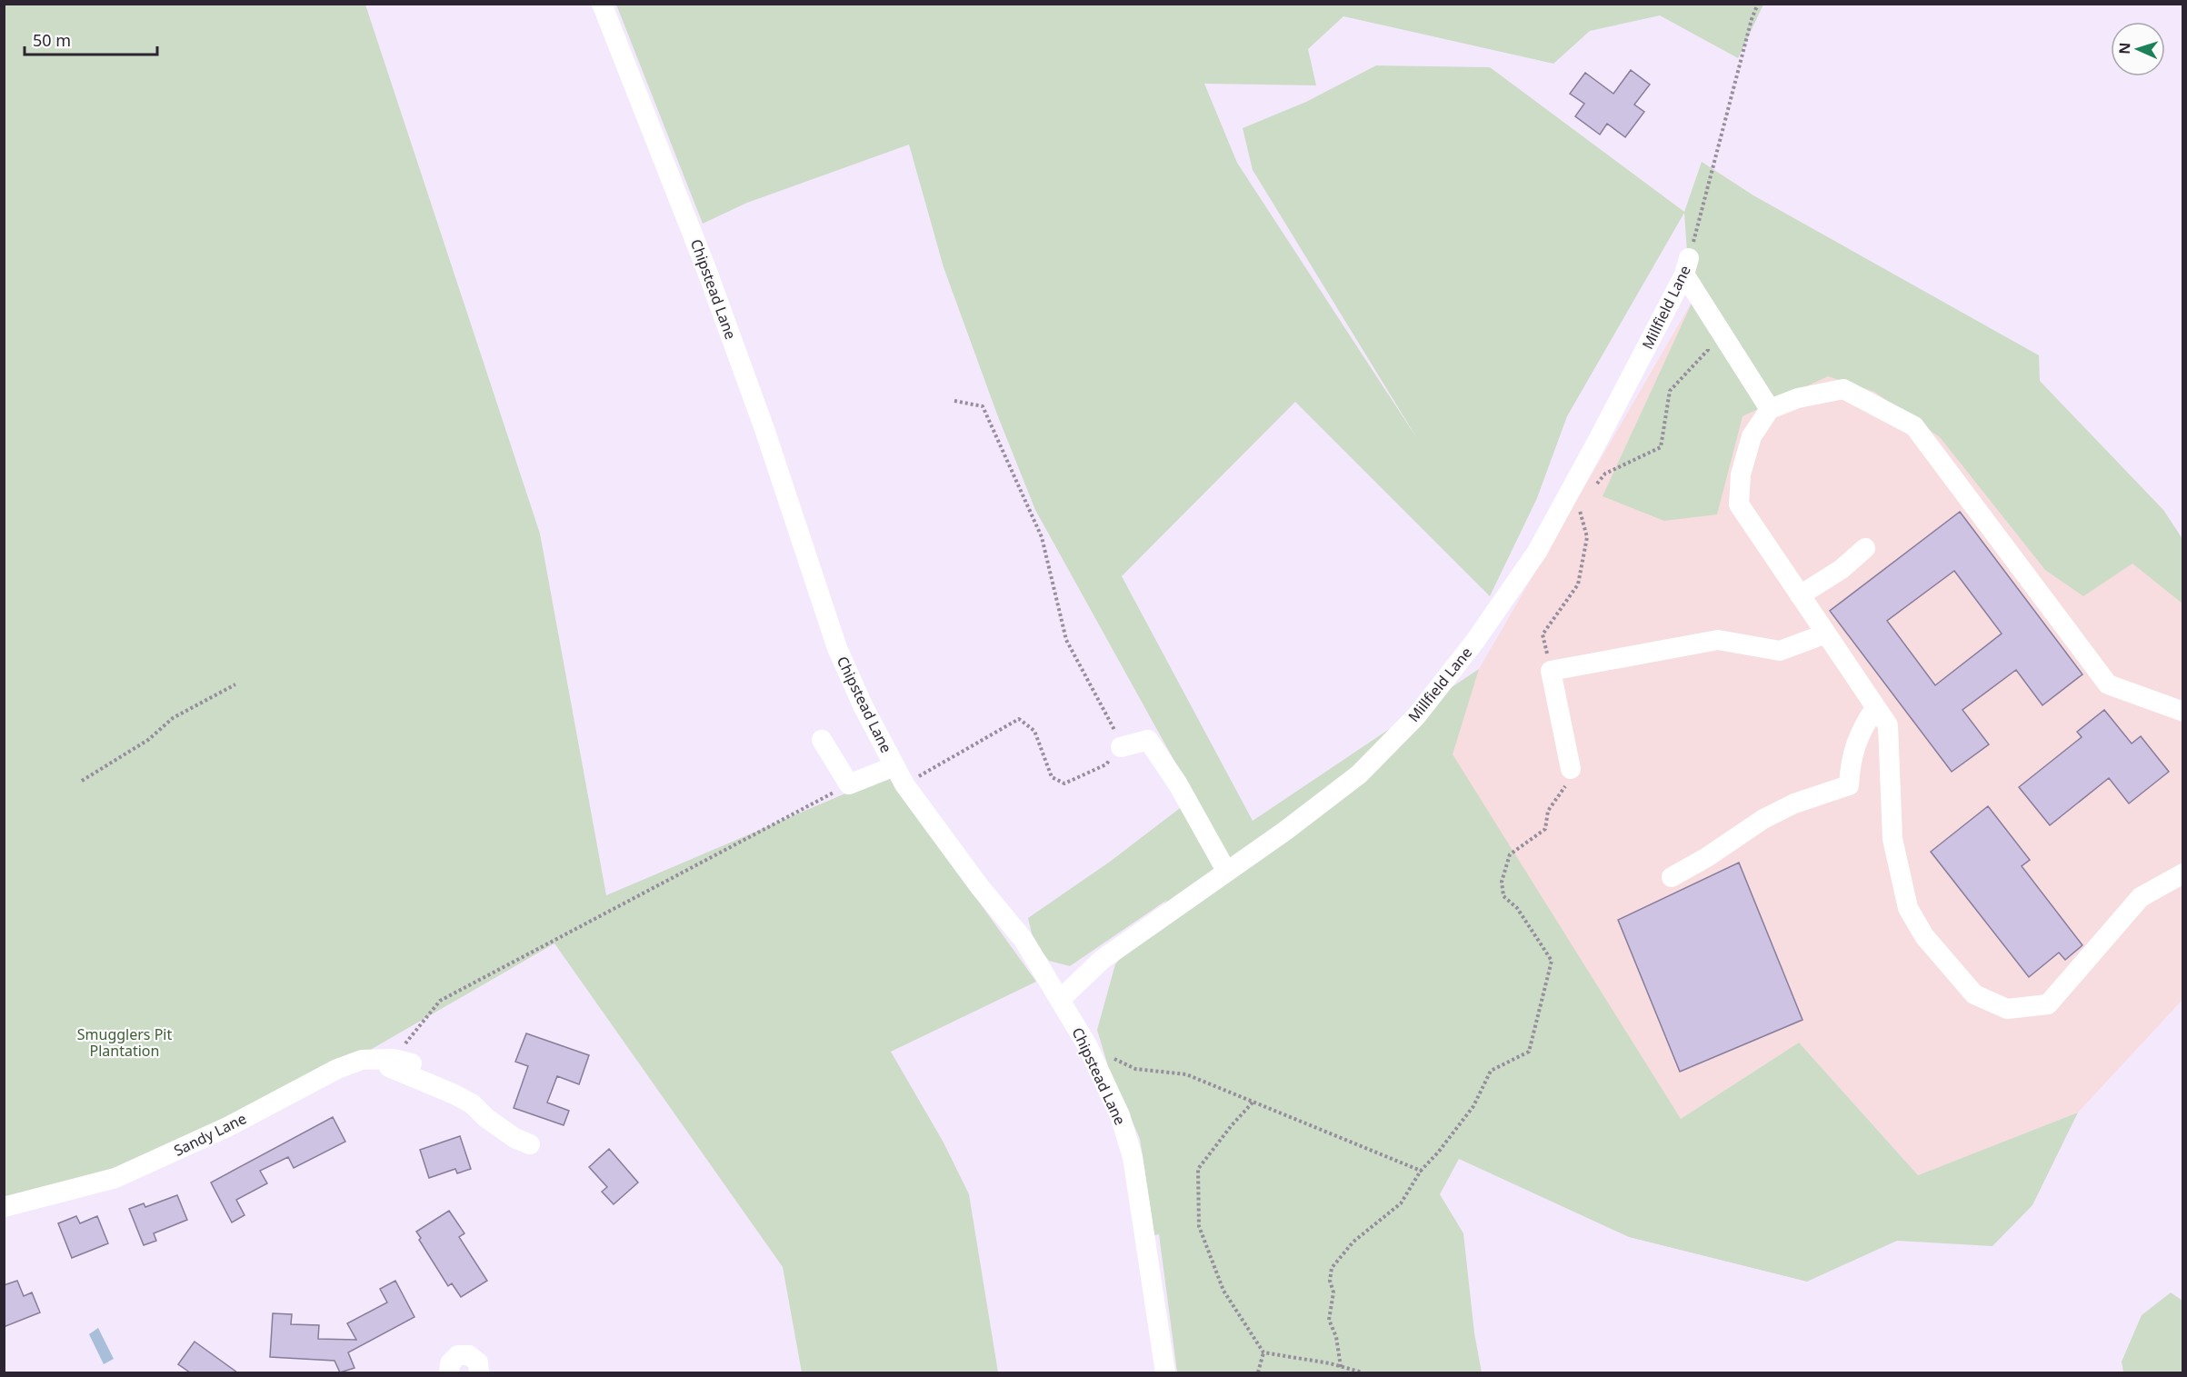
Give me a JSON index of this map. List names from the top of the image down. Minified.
{"streets":{"street":["Chipstead Lane","Millfield Lane","Sandy Lane"]},"crossings":[["Chipstead Lane","Millfield Lane"]],"parks":["Smugglers Pit Plantation"],"scale_bar":"50 m","north":"left"}
